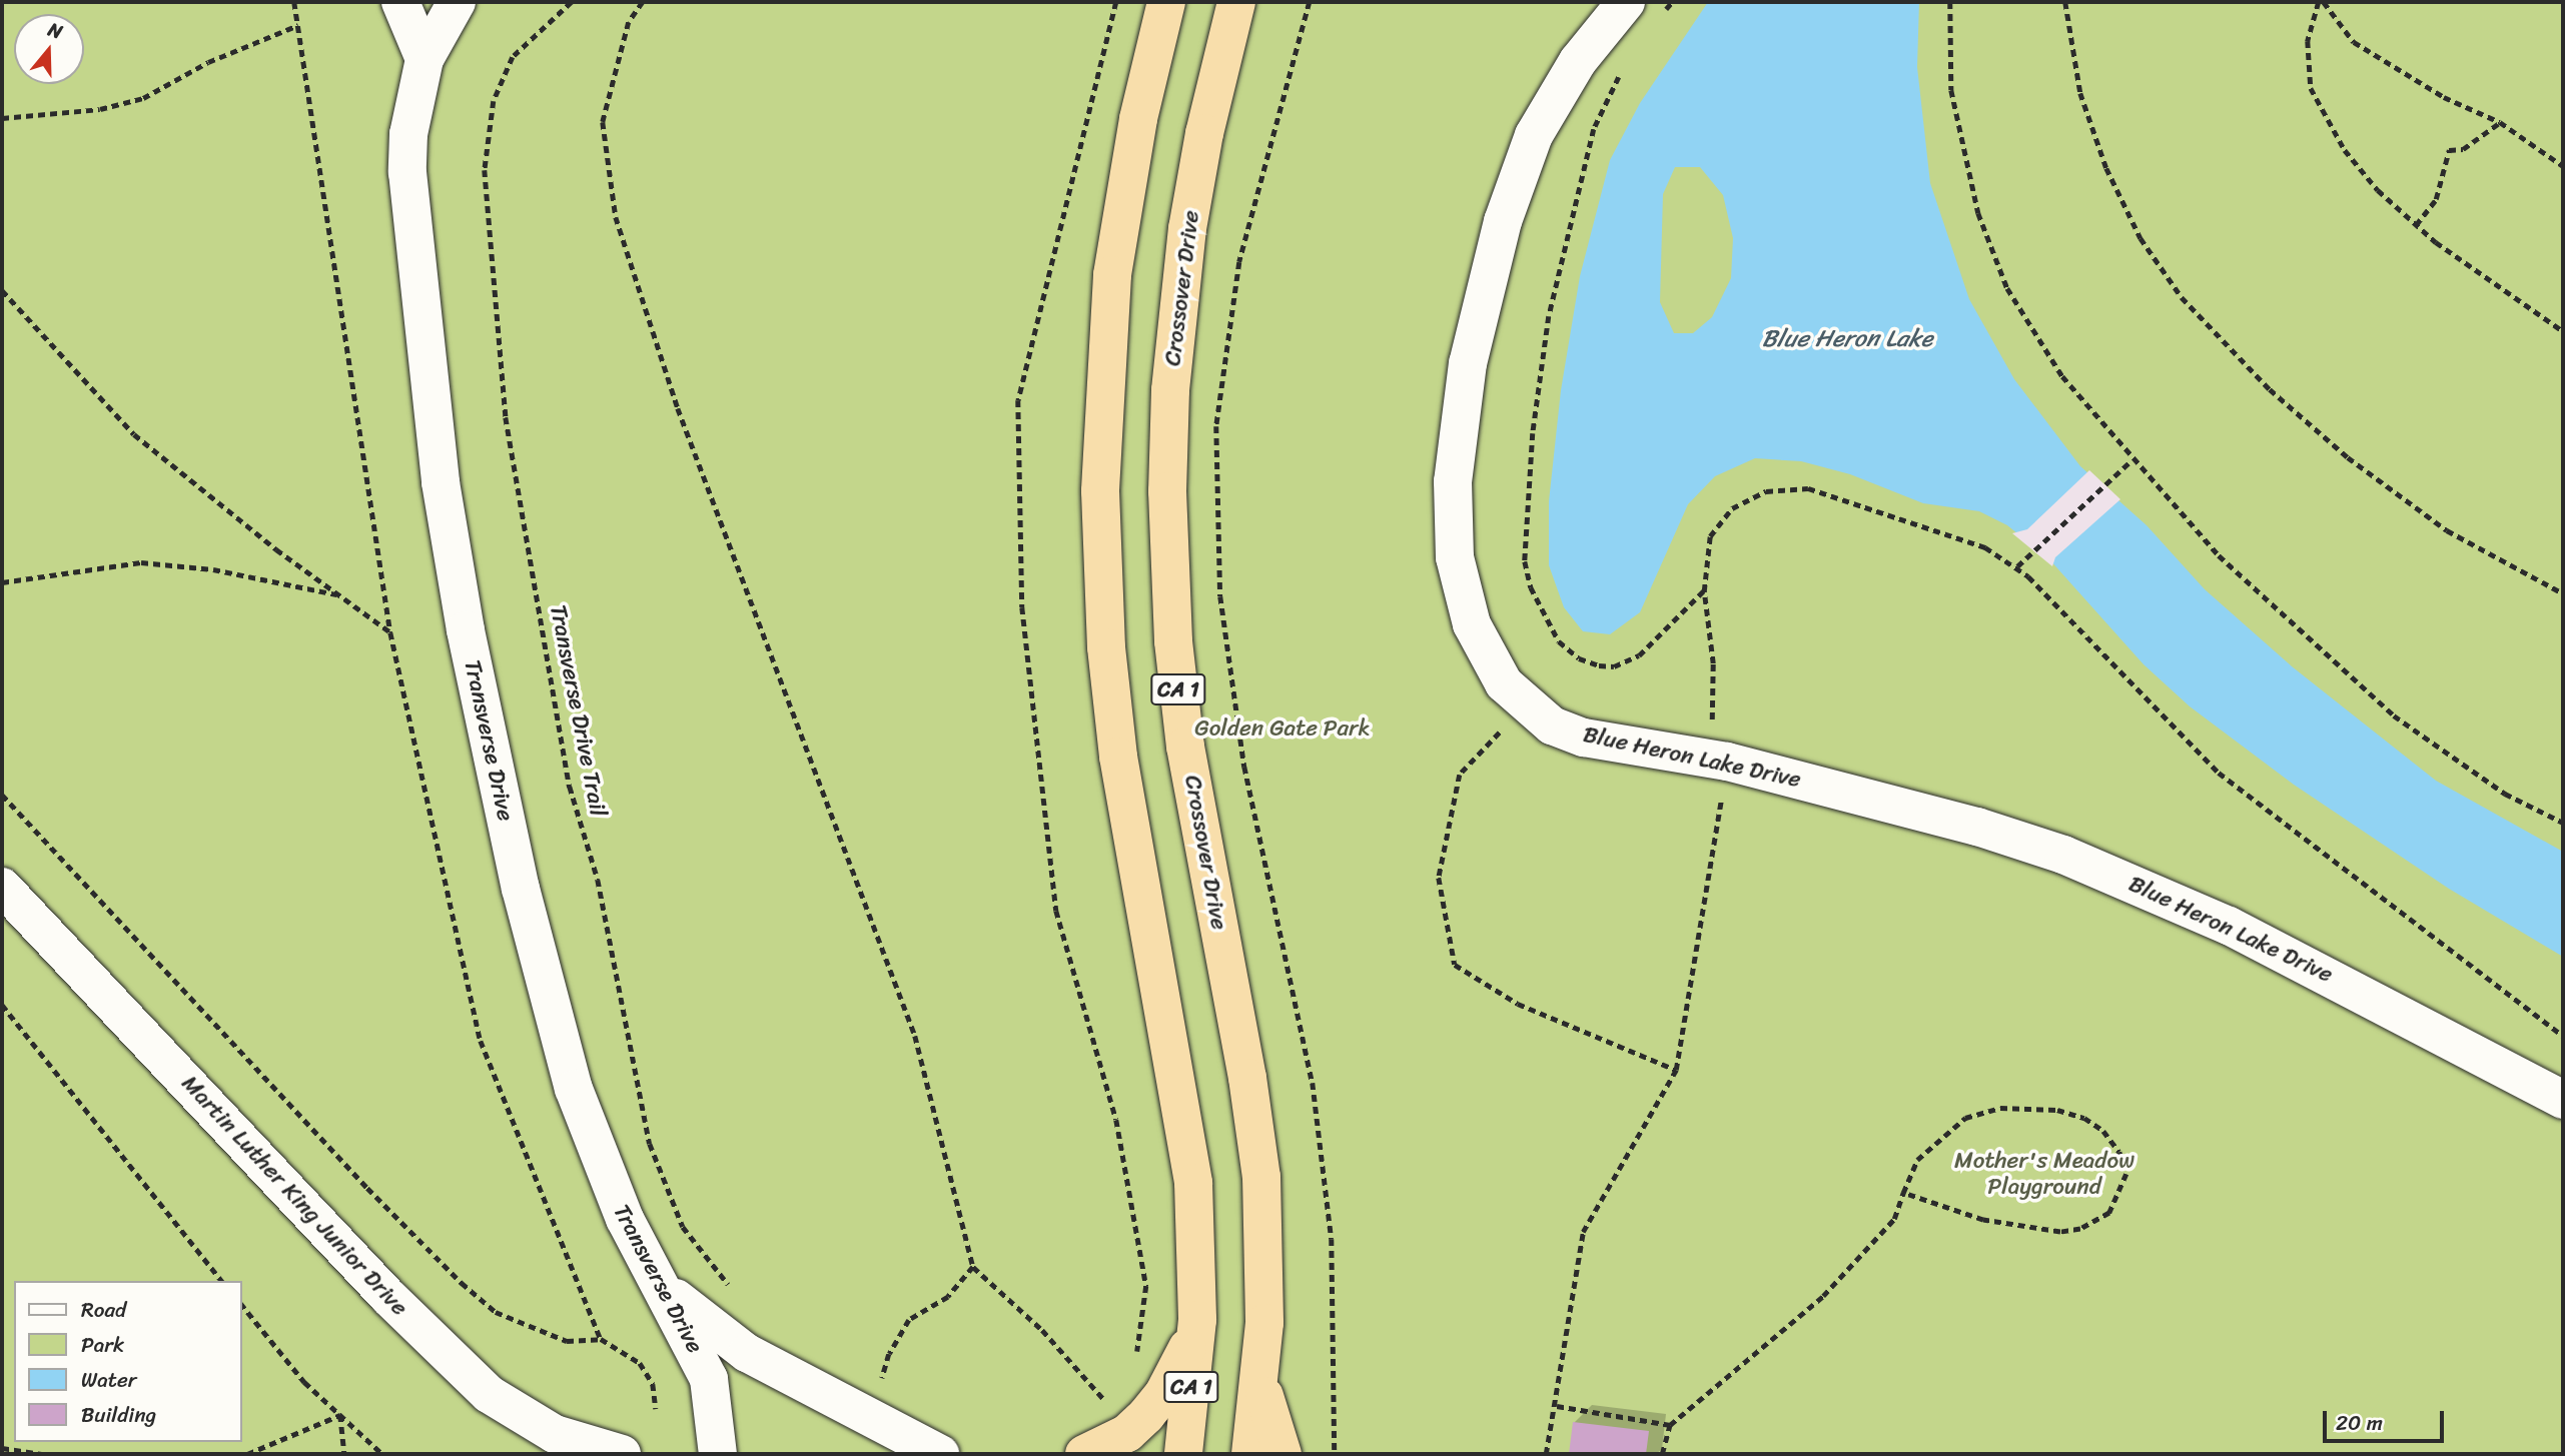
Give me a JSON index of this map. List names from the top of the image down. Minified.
{"streets":{"highway":["Crossover Drive","CA 1"],"street":["Transverse Drive","Blue Heron Lake Drive","Martin Luther King Junior Drive"],"path":["Transverse Drive Trail"]},"water":["Blue Heron Lake"],"parks":["Golden Gate Park","Mother's Meadow Playground"],"legend":["Road","Park","Water","Building"],"scale_bar":"20 m","north":"top"}
